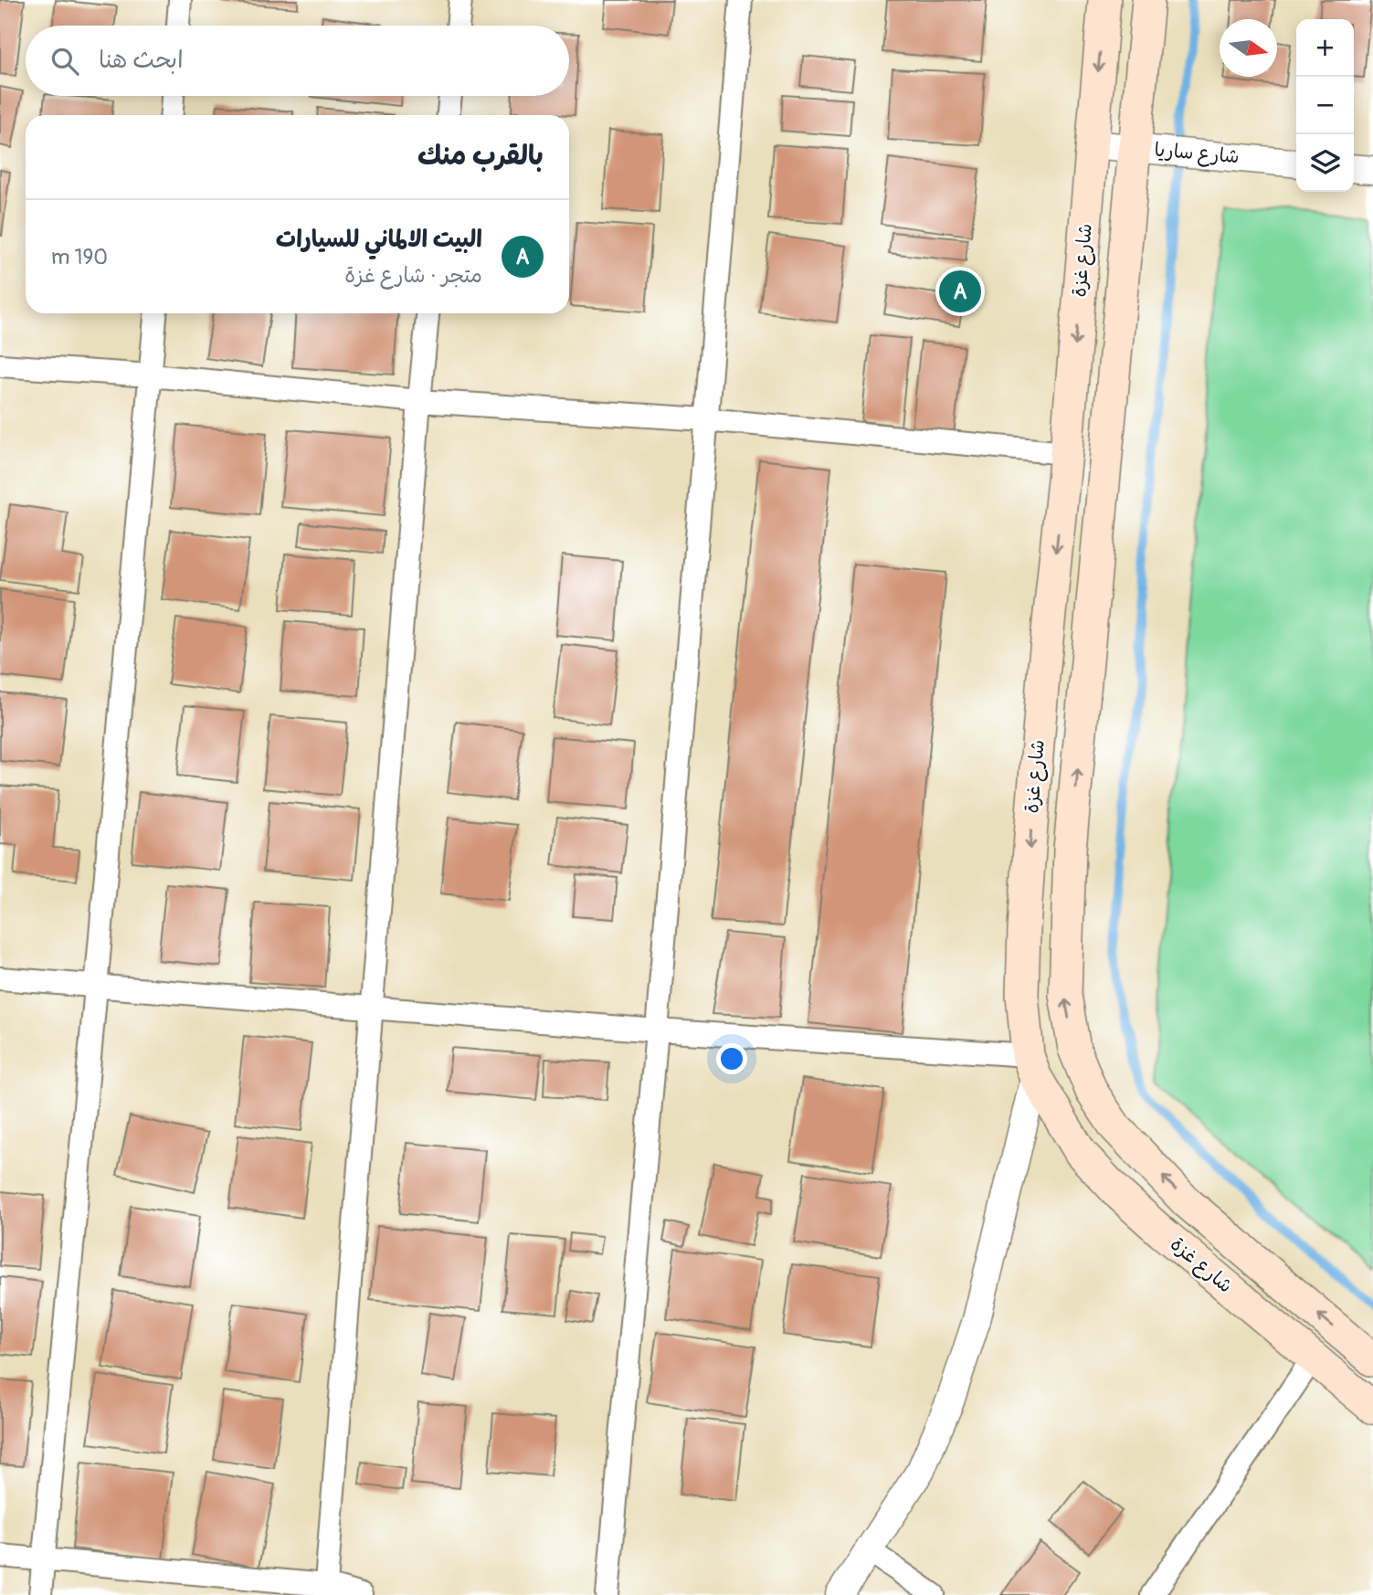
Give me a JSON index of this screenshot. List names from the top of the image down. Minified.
{"streets":{"main road":["شارع غزة"],"street":["شارع ساريا"]},"crossings":[["شارع ساريا","شارع غزة"]],"north":"right","page":{"map_buttons":["+","−"],"search":"ابحث هنا","heading":"بالقرب منك","list":[{"mark":"A","name":"البيت الالماني للسيارات","note":"متجر · شارع غزة","value":"190 m"}],"pins":"A"}}
